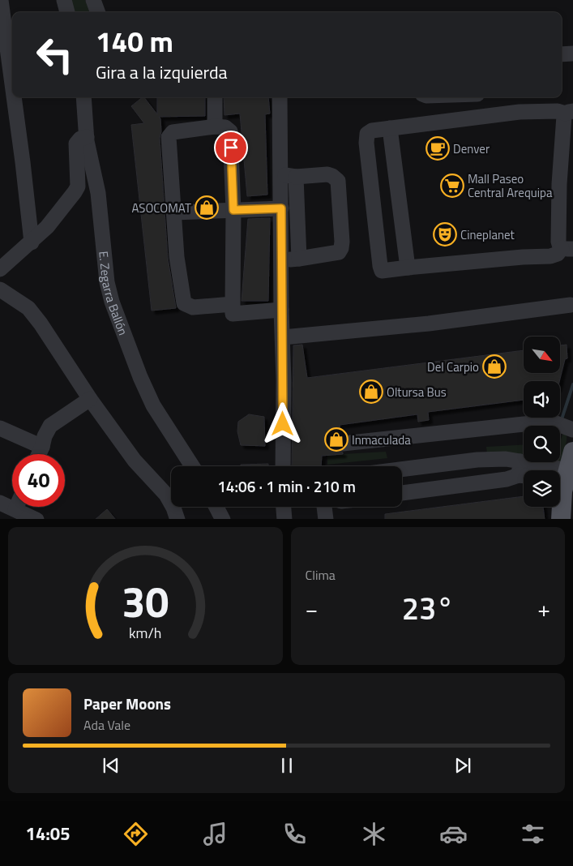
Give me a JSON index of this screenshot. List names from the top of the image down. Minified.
{"streets":{"street":["E. Zegarra Ballón"]},"places":{"cafe":["Denver"],"supermarket":["Mall Paseo Central Arequipa"],"shop":["ASOCOMAT","Del Carpio","Oltursa Bus","Inmaculada"],"theatre":["Cineplanet"]},"north":"bottom right","page":{"turn":["140 m","Gira a la izquierda"],"limit":"40","trip":"14:06 · 1 min · 210 m","tile":"Clima","heat":["−","23°","+"],"song":["Paper Moons","Ada Vale"],"tabs":"14:05","gauge":["30","km/h"]}}
